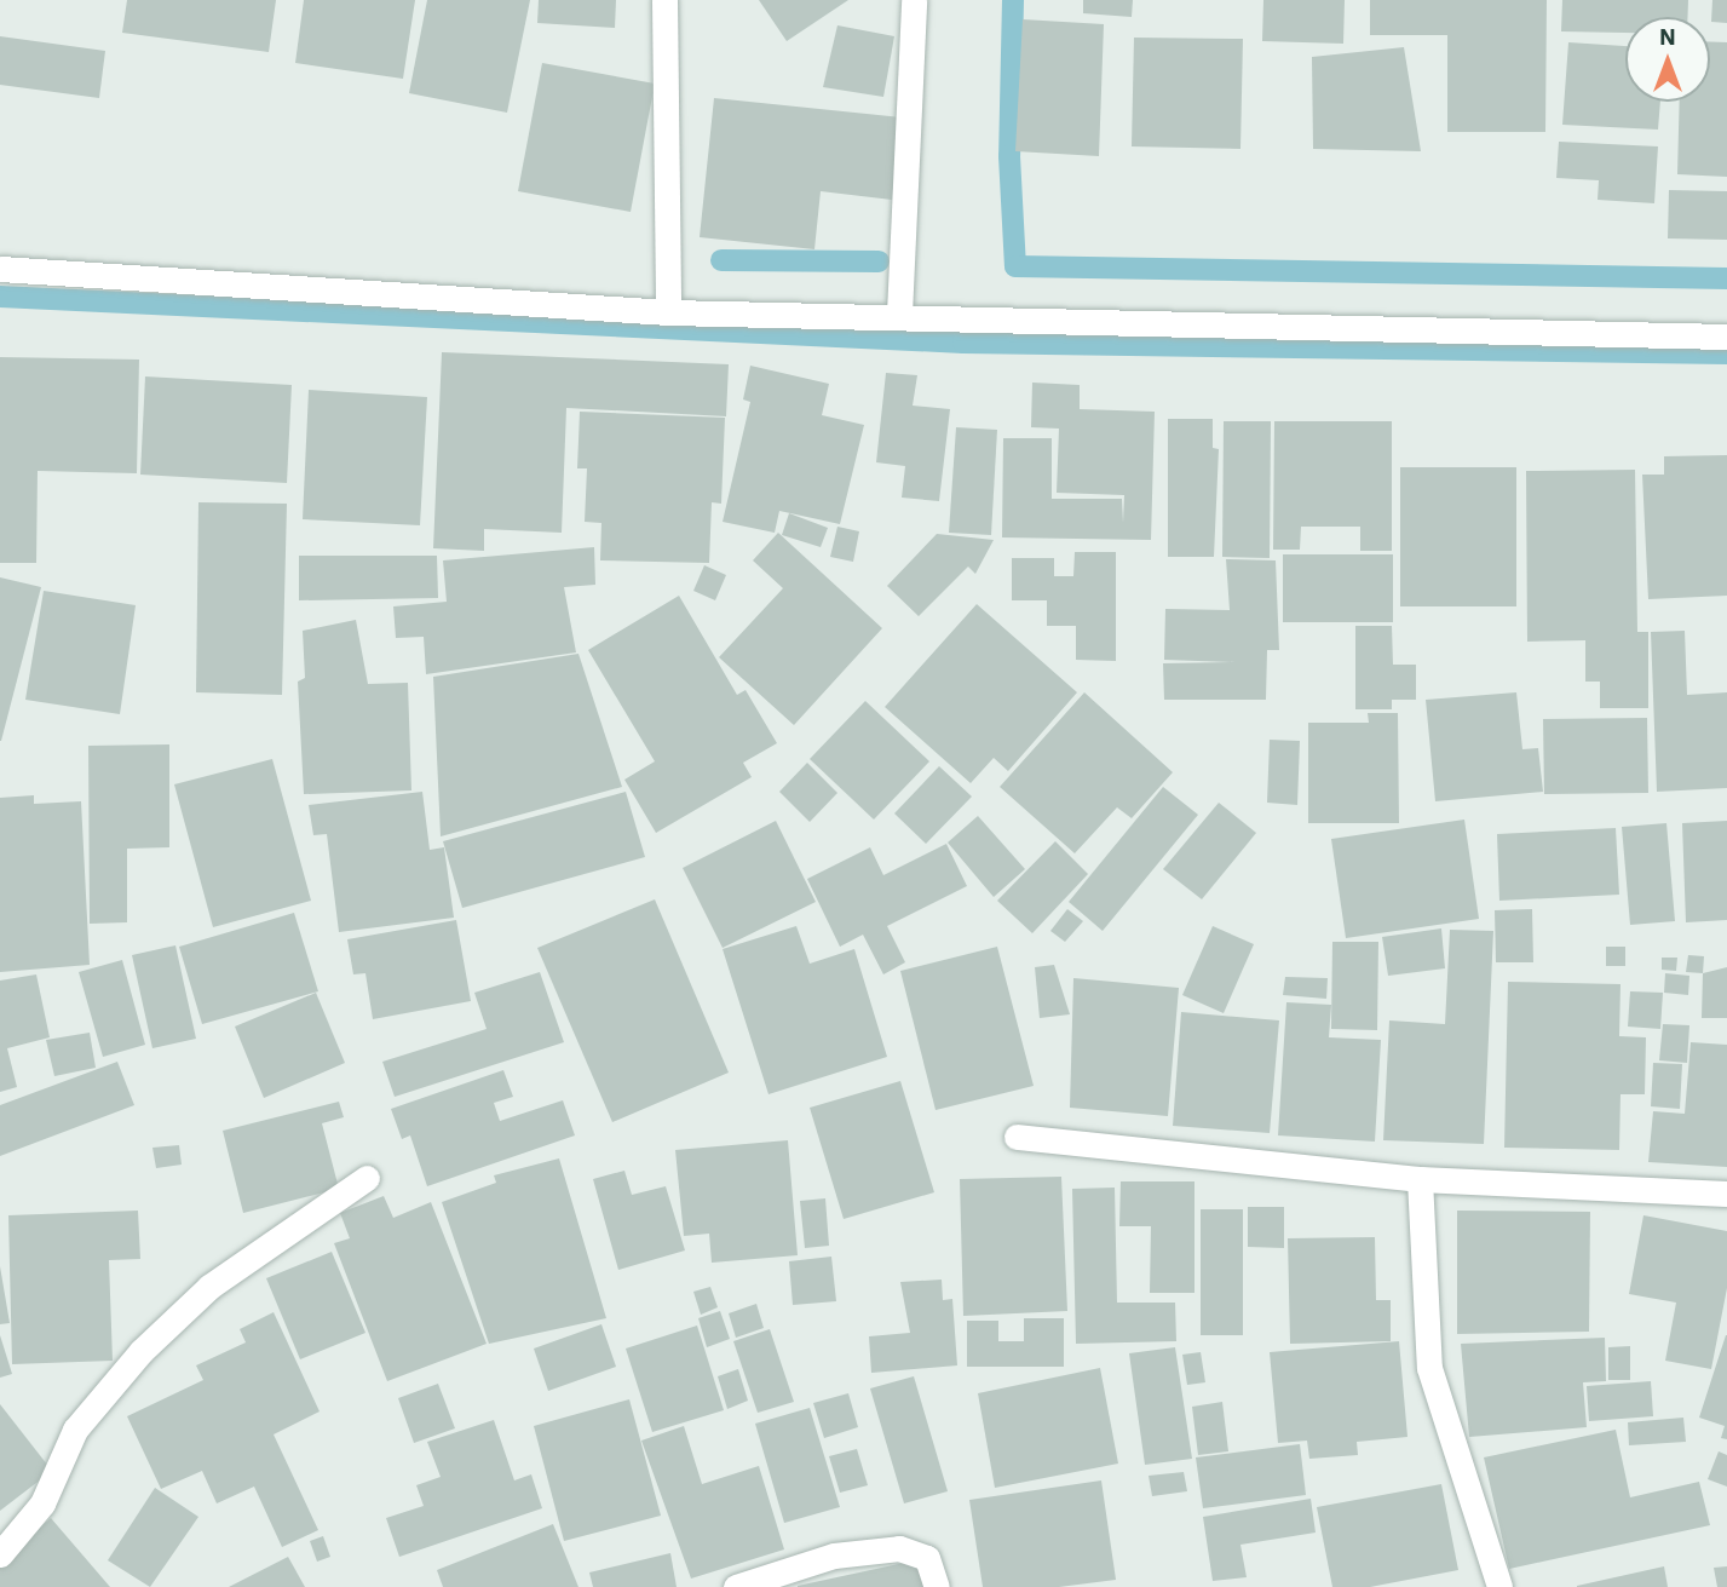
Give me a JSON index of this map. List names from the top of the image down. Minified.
{"north":"top"}
